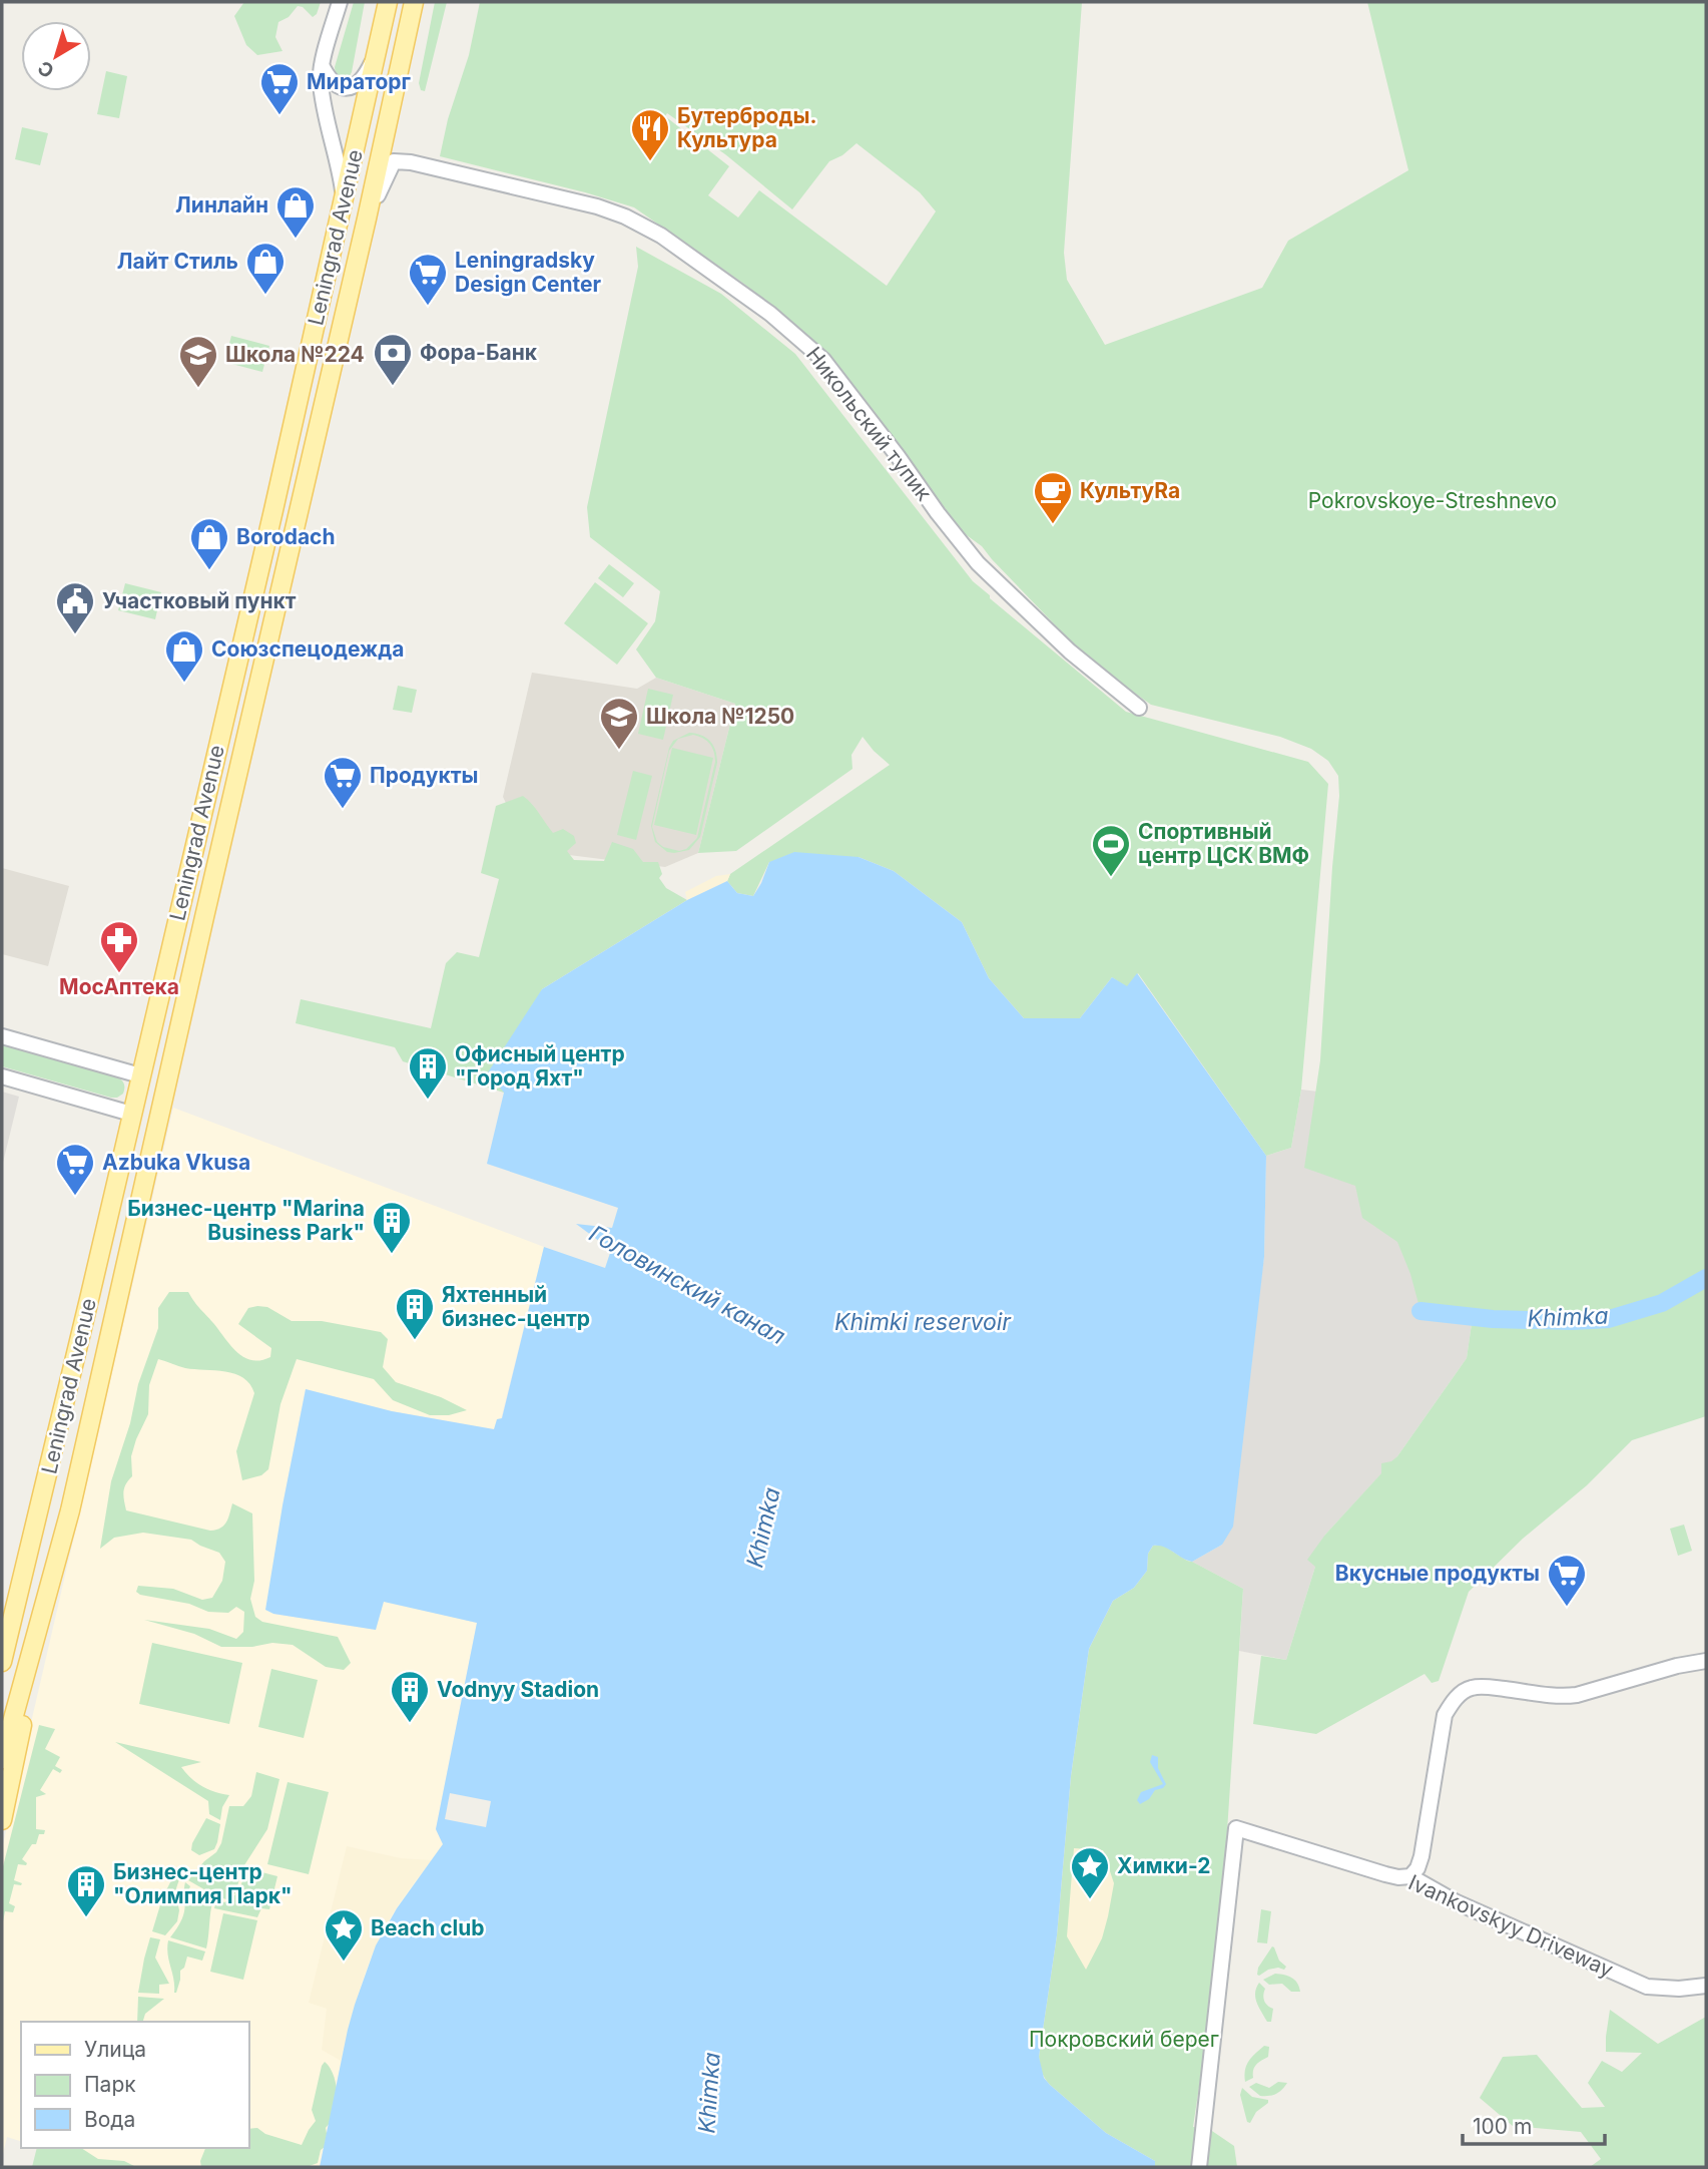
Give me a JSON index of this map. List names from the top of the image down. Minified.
{"streets":{"main road":["Leningrad Avenue"],"street":["Никольский тупик","Ivankovskyy Driveway"]},"crossings":[["Leningrad Avenue","Никольский тупик"]],"water":["Головинский канал","Khimka","Khimki reservoir"],"parks":["Pokrovskoye-Streshnevo","Покровский берег"],"places":{"supermarket":["Мираторг","Leningradsky Design Center","Продукты","Azbuka Vkusa","Вкусные продукты"],"restaurant":["Бутерброды. Культура"],"shop":["Линлайн","Лайт Стиль","Borodach","Союзспецодежда"],"bank":["Фора-Банк"],"school or university":["Школа №224","Школа №1250"],"cafe":["КультуRа"],"public building":["Участковый пункт"],"sports":["Спортивный центр ЦСК ВМФ"],"pharmacy":["МосАптека"],"building":["Офисный центр \"Город Яхт\"","Бизнес-центр \"Marina Business Park\"","Яхтенный бизнес-центр","Vodnyy Stadion","Бизнес-центр \"Олимпия Парк\""],"place":["Химки-2","Beach club"]},"legend":["Улица","Парк","Вода"],"scale_bar":"100 m","north":"bottom left"}
